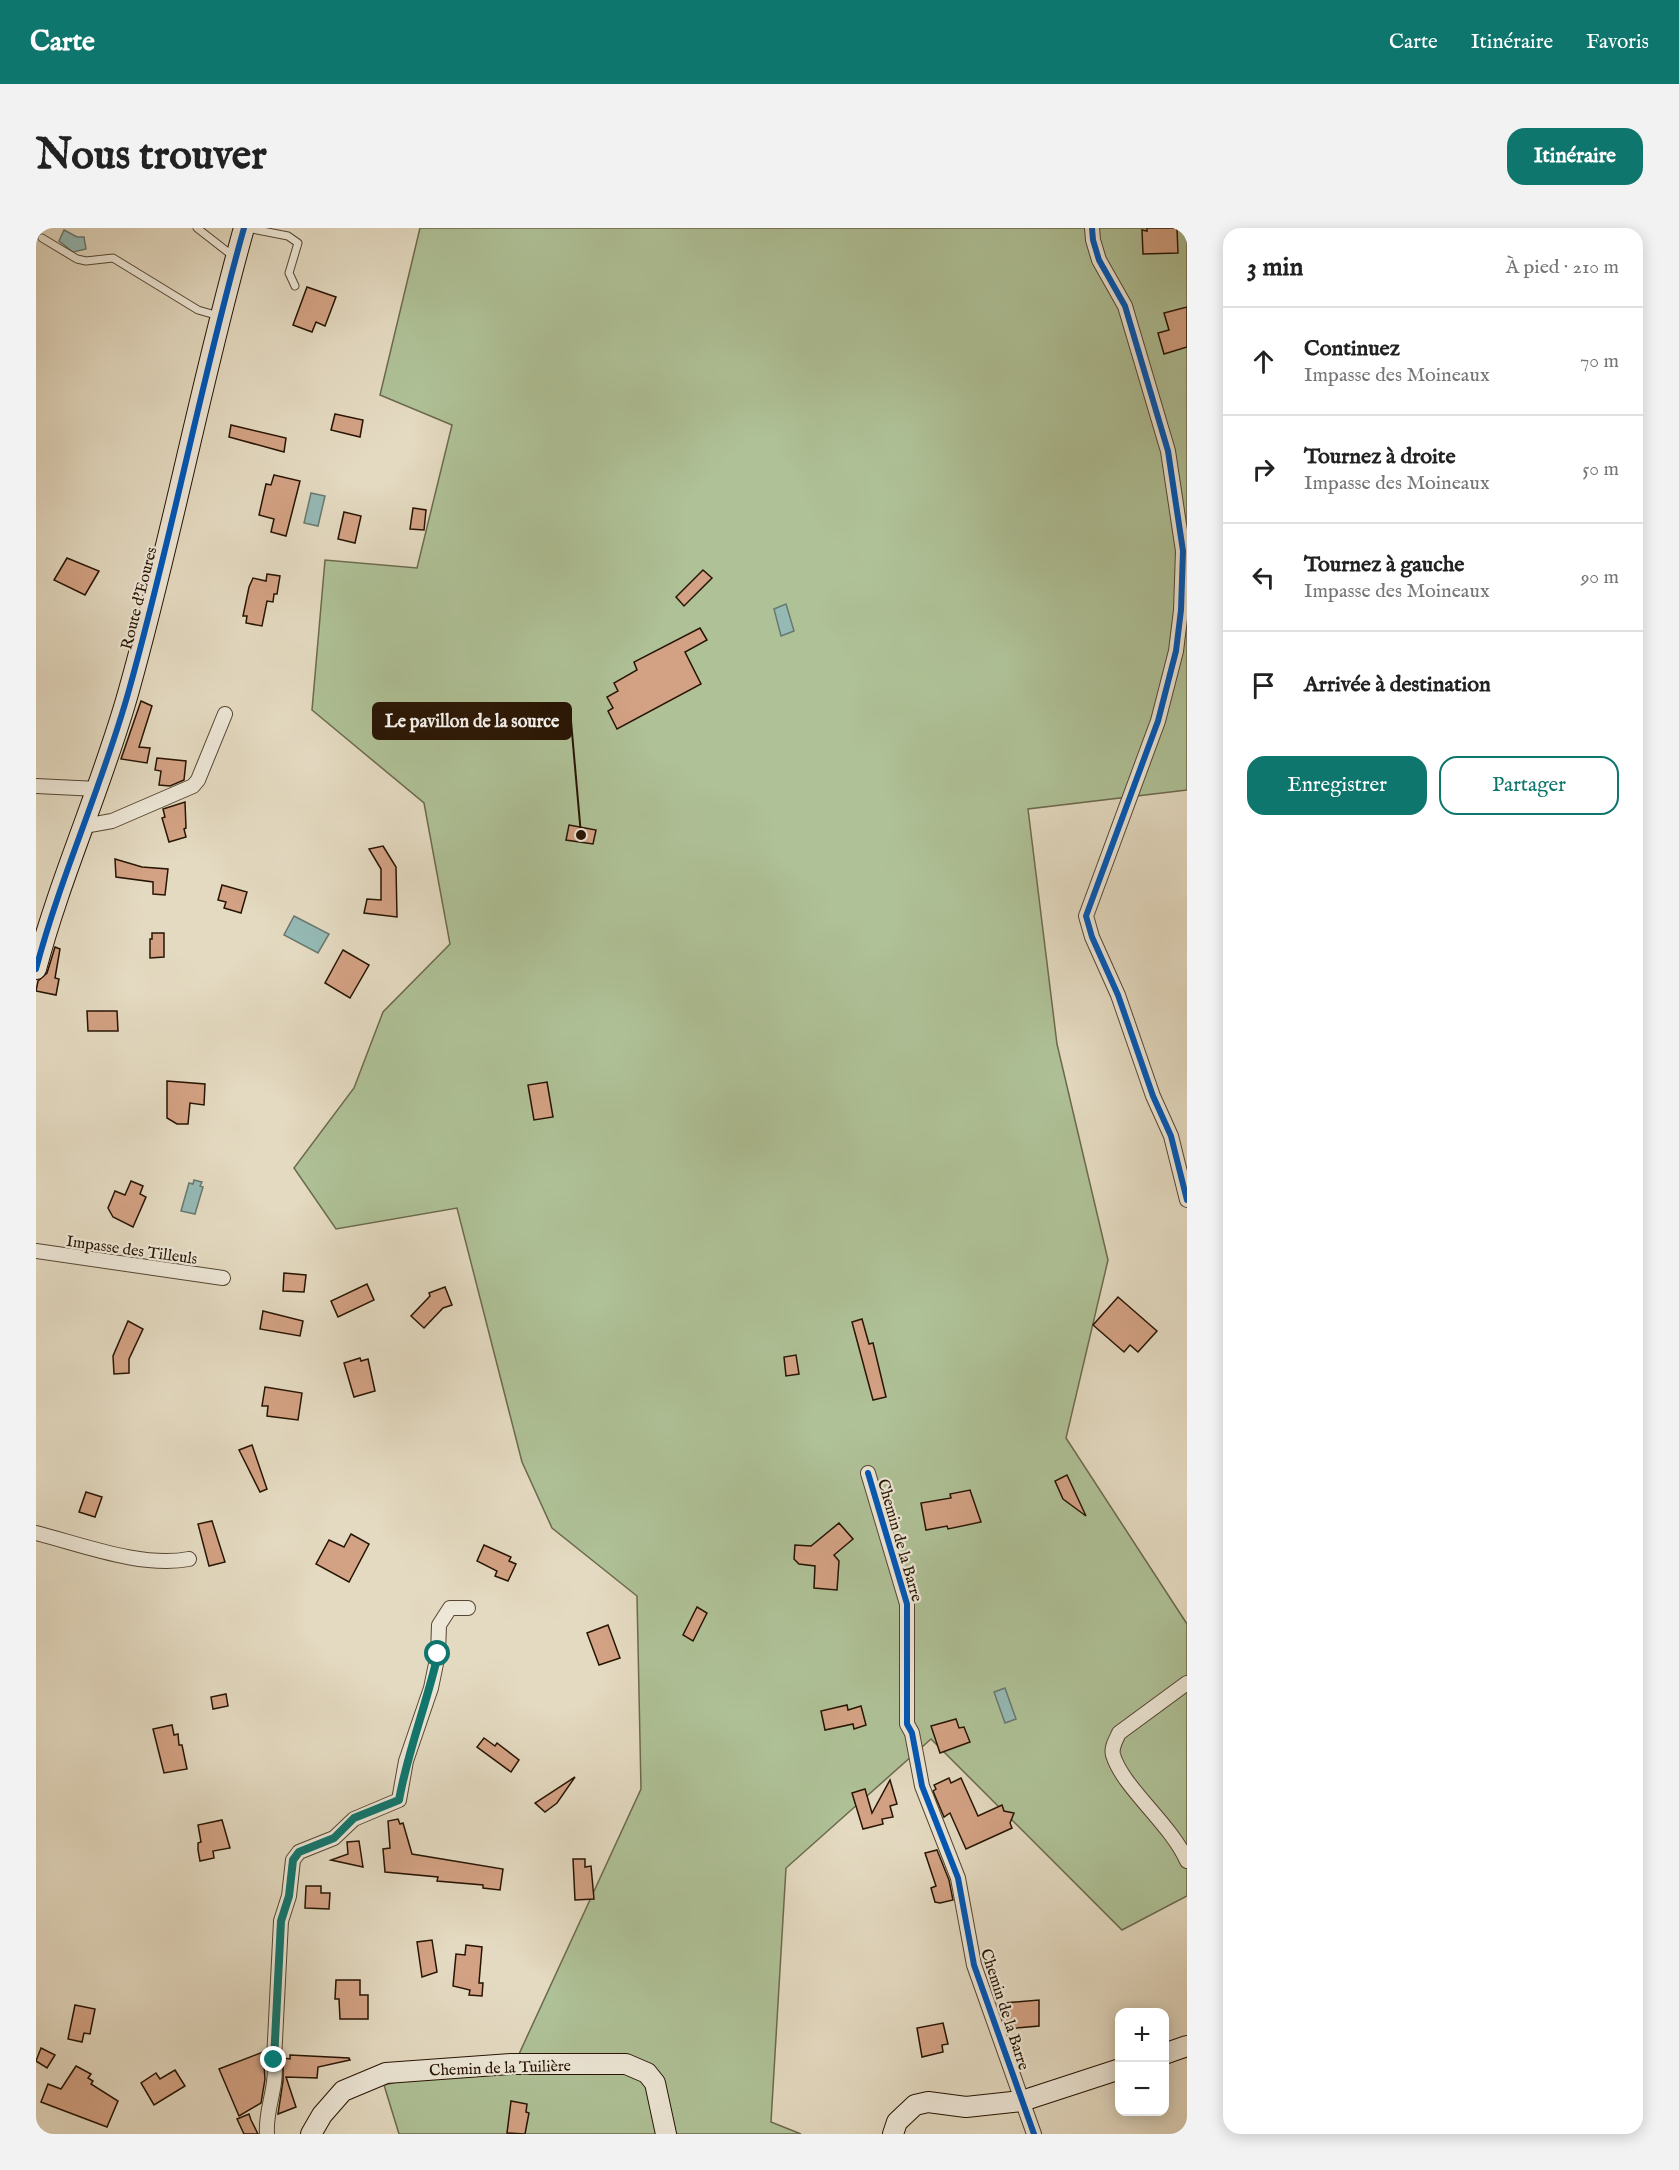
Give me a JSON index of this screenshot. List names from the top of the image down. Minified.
{"streets":{"street":["Route d'Eoures","Impasse des Tilleuls","Chemin de la Barre","Chemin de la Tuilière"]},"places":["Le pavillon de la source"],"page":{"header":"Carte","nav":["Carte","Itinéraire","Favoris"],"buttons":["Itinéraire",["Enregistrer","Partager"]],"title":"Nous trouver","heading":["3 min","À pied · 210 m"],"list":[["Continuez","Impasse des Moineaux","70 m"],["Tournez à droite","Impasse des Moineaux","50 m"],["Tournez à gauche","Impasse des Moineaux","90 m"],"Arrivée à destination"],"map_buttons":["+","−"]}}
